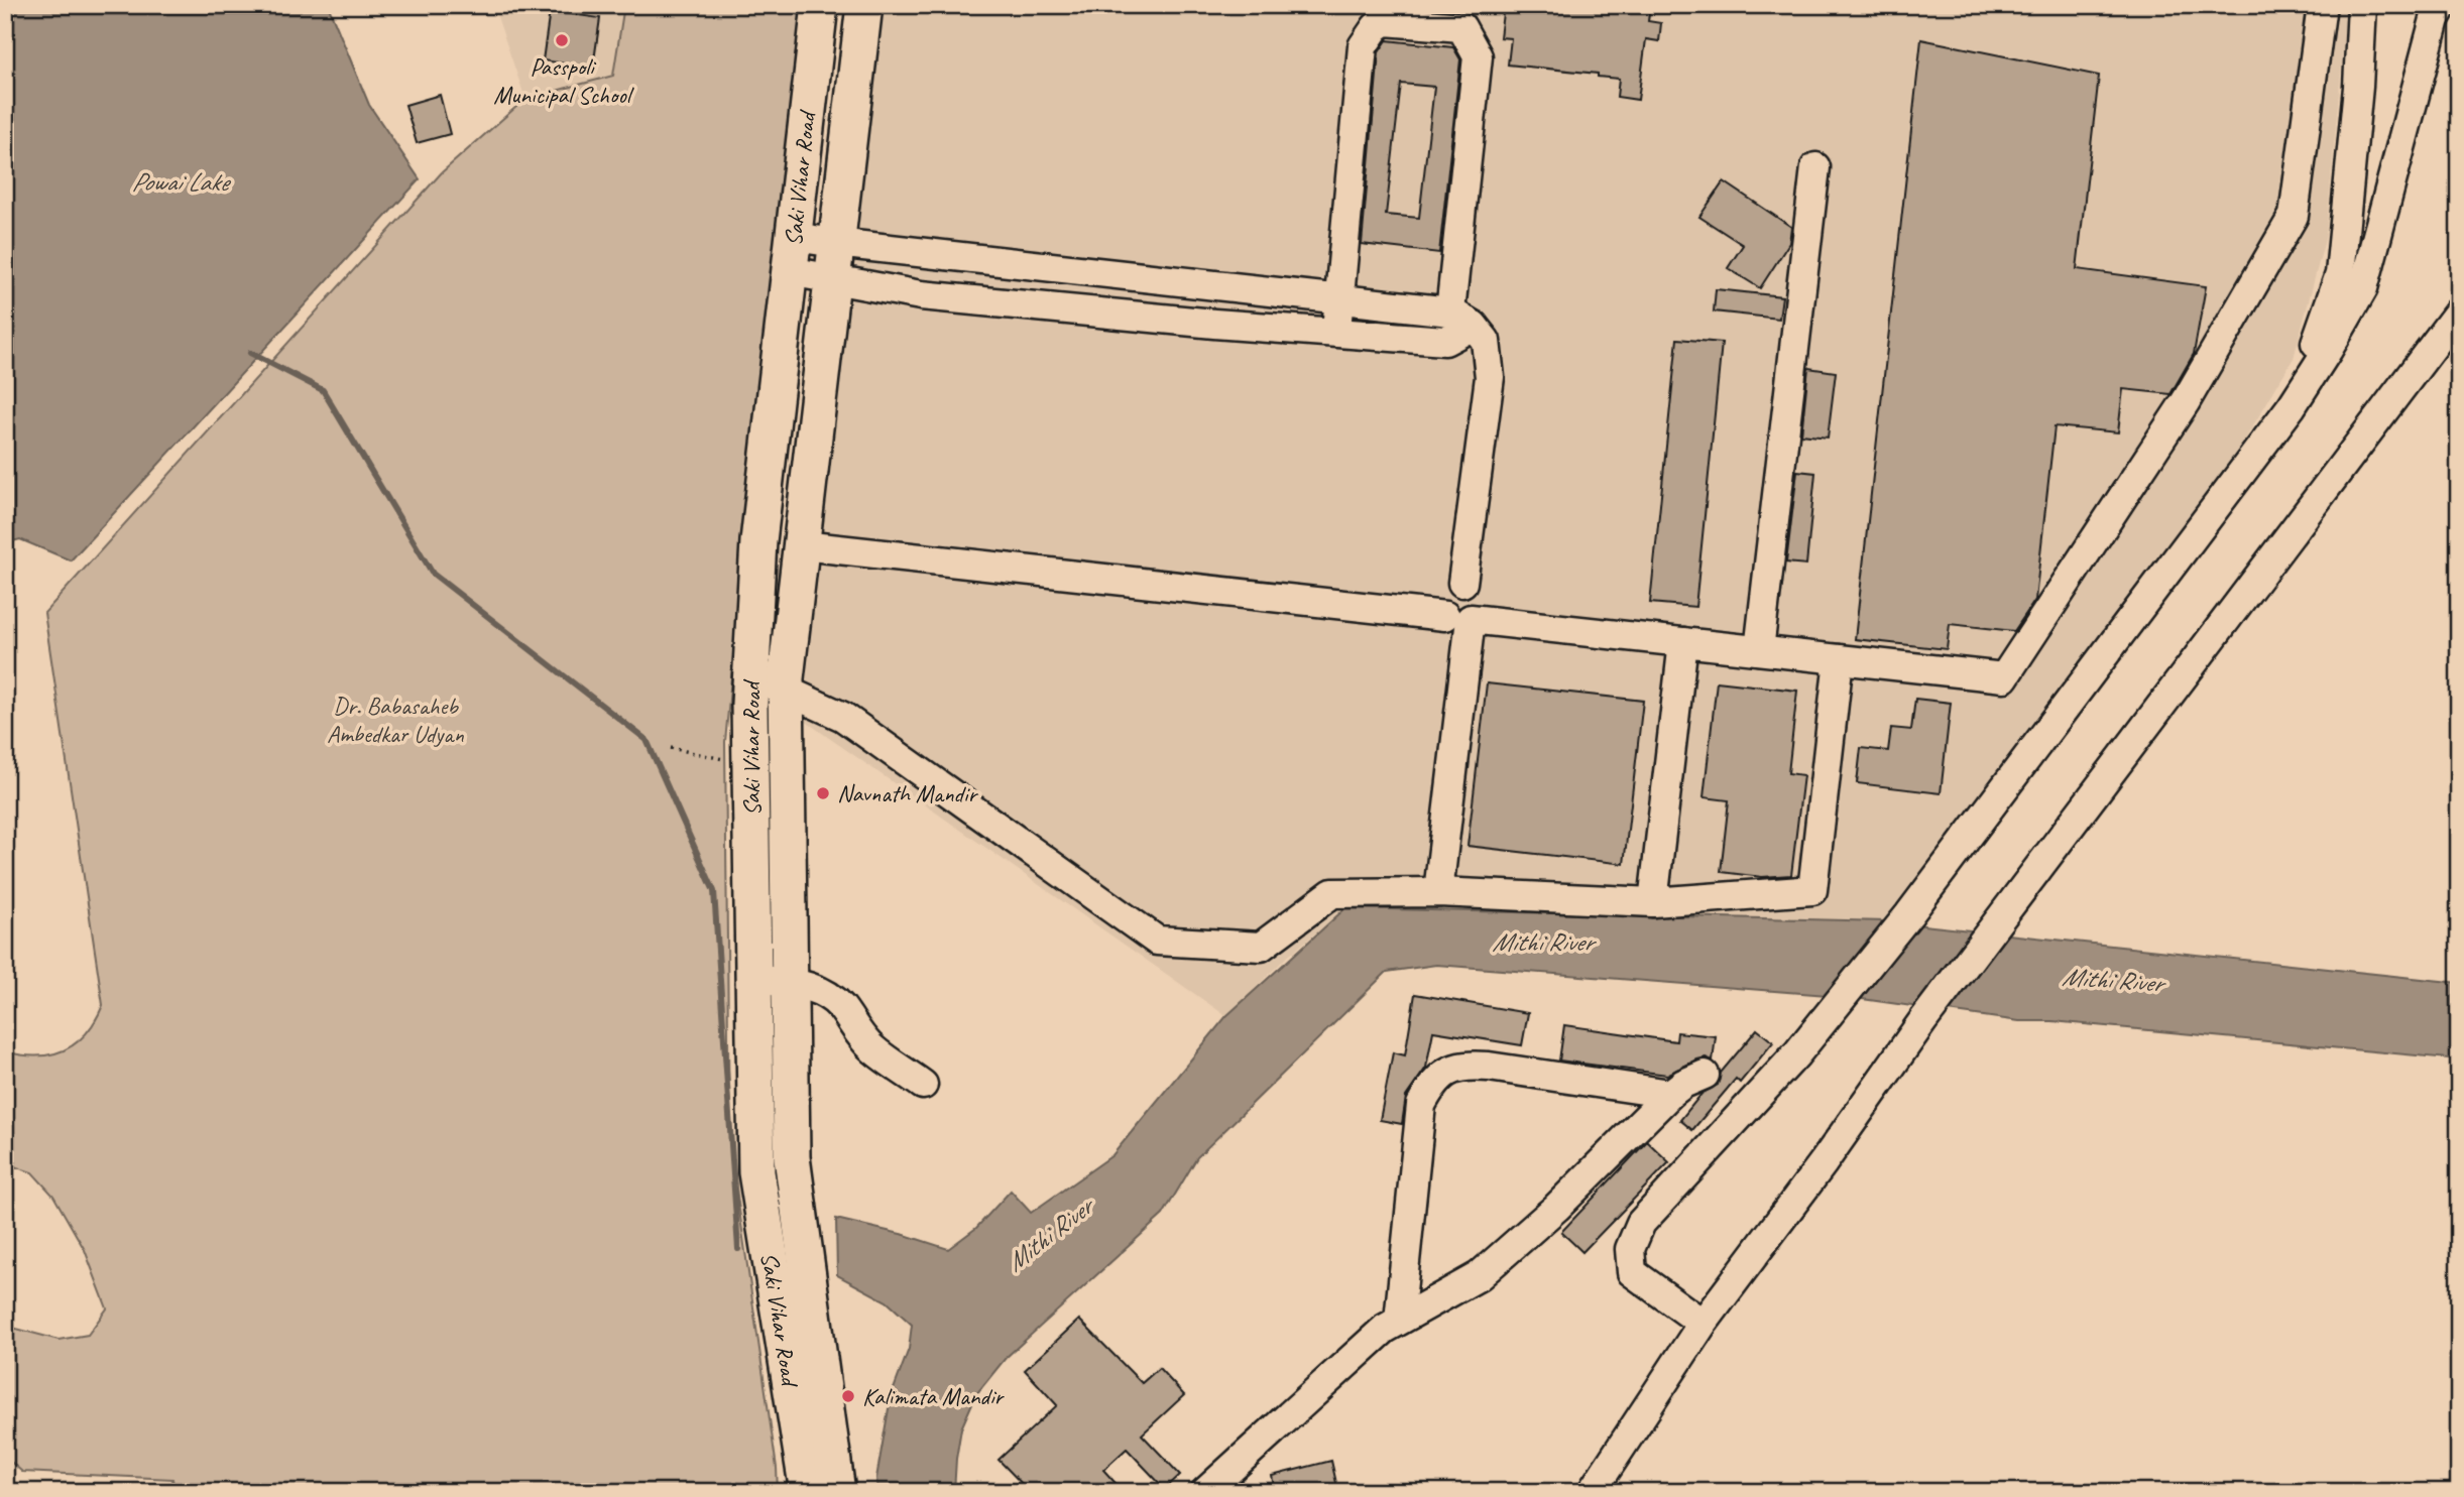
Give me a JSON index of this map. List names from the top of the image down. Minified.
{"streets":{"main road":["Saki Vihar Road"]},"water":["Powai Lake","Mithi River"],"parks":["Dr. Babasaheb Ambedkar Udyan"],"places":["Passpoli Municipal School","Navnath Mandir","Kalimata Mandir"]}
